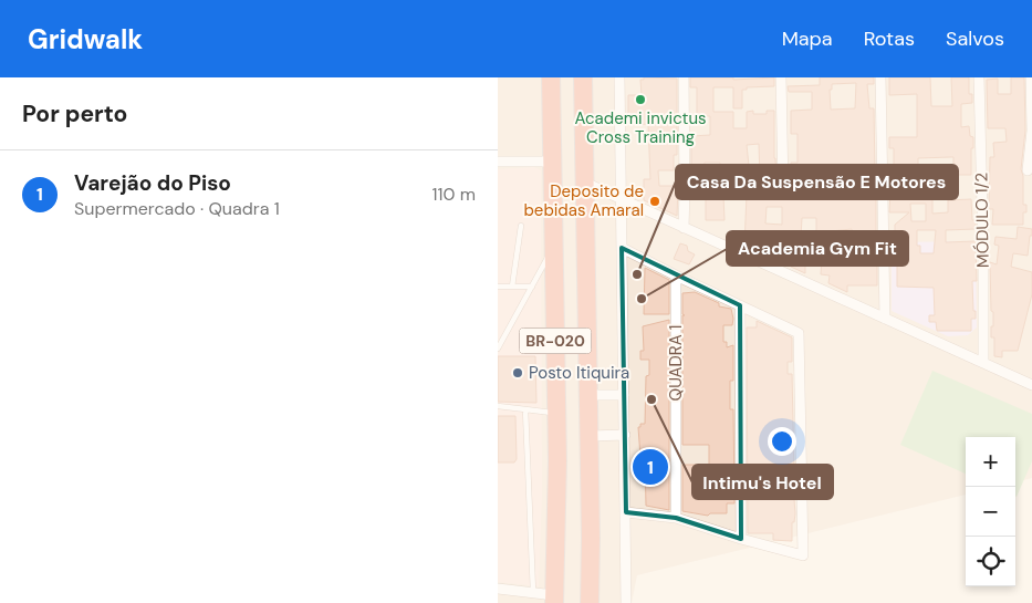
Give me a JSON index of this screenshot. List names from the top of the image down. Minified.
{"streets":{"highway":["BR-020"],"street":["MÓDULO 1/2","QUADRA 1"]},"places":["Academi invictus Cross Training","Deposito de bebidas Amaral","Casa Da Suspensão E Motores","Academia Gym Fit","Posto Itiquira","Intimu's Hotel"],"page":{"header":"Gridwalk","nav":["Mapa","Rotas","Salvos"],"heading":"Por perto","list":[{"mark":"1","name":"Varejão do Piso","note":"Supermercado · Quadra 1","value":"110 m"}],"map_buttons":["+","−"],"pins":"1"}}
